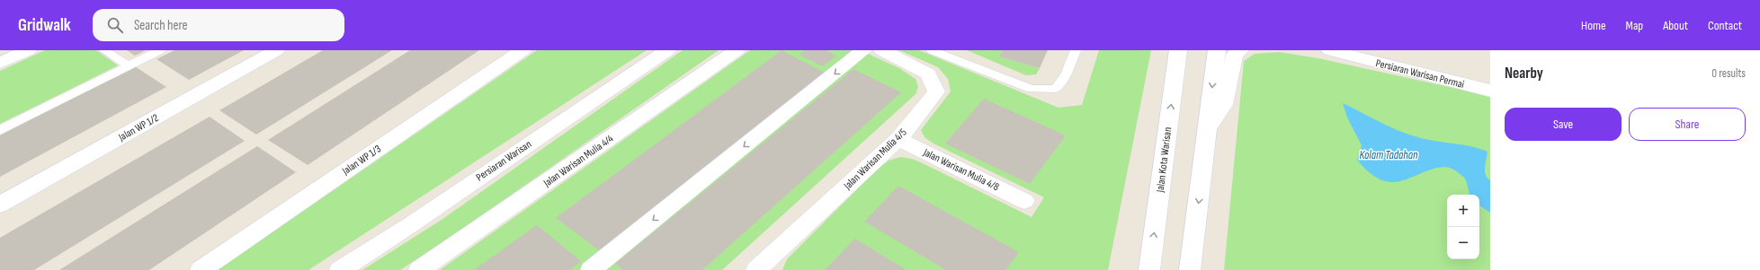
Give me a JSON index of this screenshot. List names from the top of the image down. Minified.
{"streets":{"street":["Persiaran Warisan Permai","Jalan WP 1/2","Jalan Warisan Mulia 4/5","Jalan WP 1/3","Jalan Kota Warisan","Persiaran Warisan","Jalan Warisan Mulia 4/4","Jalan Warisan Mulia 4/8"]},"crossings":[["Jalan Warisan Mulia 4/5","Jalan Warisan Mulia 4/8"]],"water":["Kolam Tadahan"],"page":{"header":"Gridwalk","search":"Search here","nav":["Home","Map","About","Contact"],"heading":["Nearby","0 results"],"buttons":["Save","Share"],"map_buttons":["+","−"]}}
